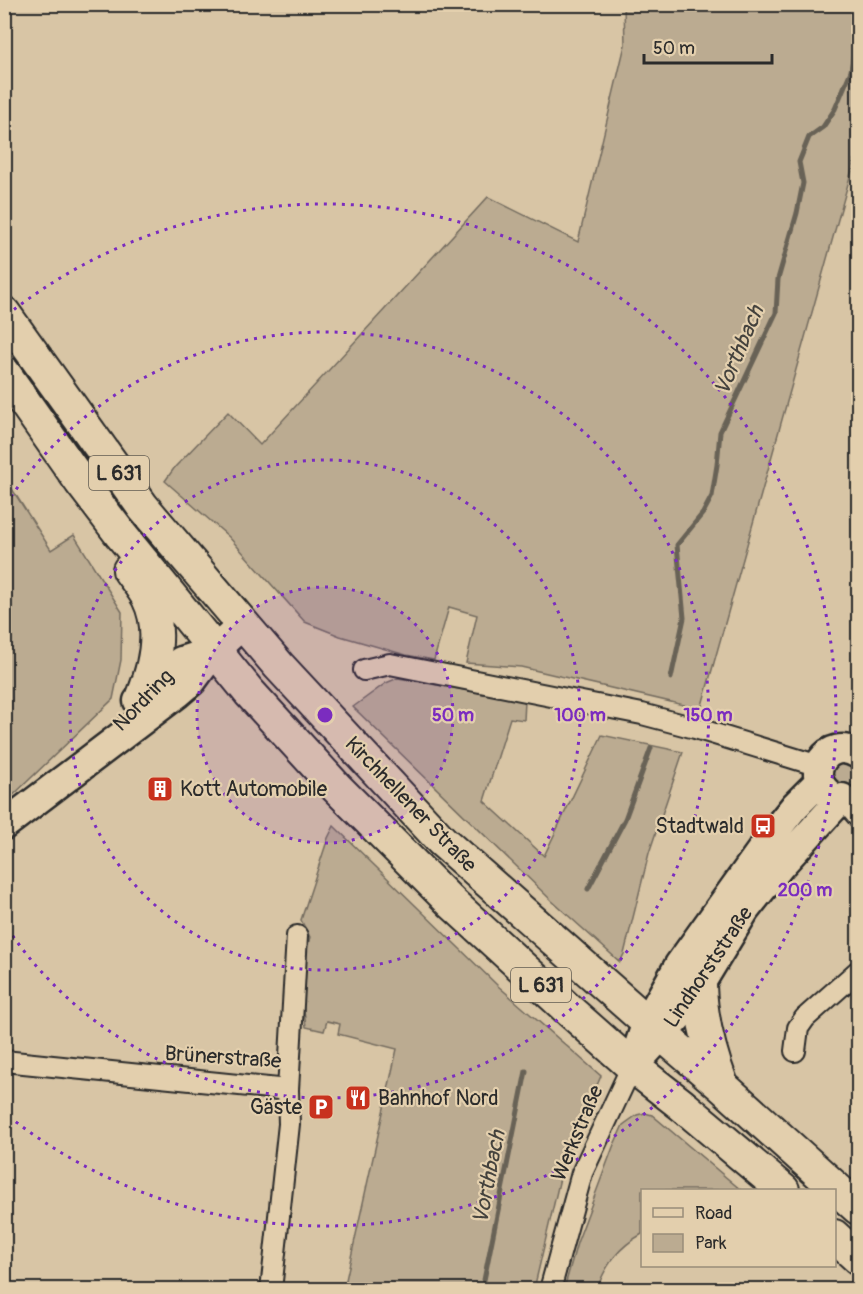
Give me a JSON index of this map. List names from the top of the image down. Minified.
{"streets":{"main road":["L 631","Kirchhellener Straße"],"street":["Nordring","Lindhorststraße","Brünerstraße","Werkstraße"]},"crossings":[["Nordring","Kirchhellener Straße"],["Kirchhellener Straße","Lindhorststraße"],["Kirchhellener Straße","Werkstraße"],["Lindhorststraße","Werkstraße"]],"water":["Vorthbach"],"places":{"building":["Kott Automobile"],"bus stop":["Stadtwald"],"restaurant":["Bahnhof Nord"],"parking":["Gäste"]},"legend":["Road","Park"],"scale_bar":"50 m","rings":["50 m","100 m","150 m","200 m"]}
